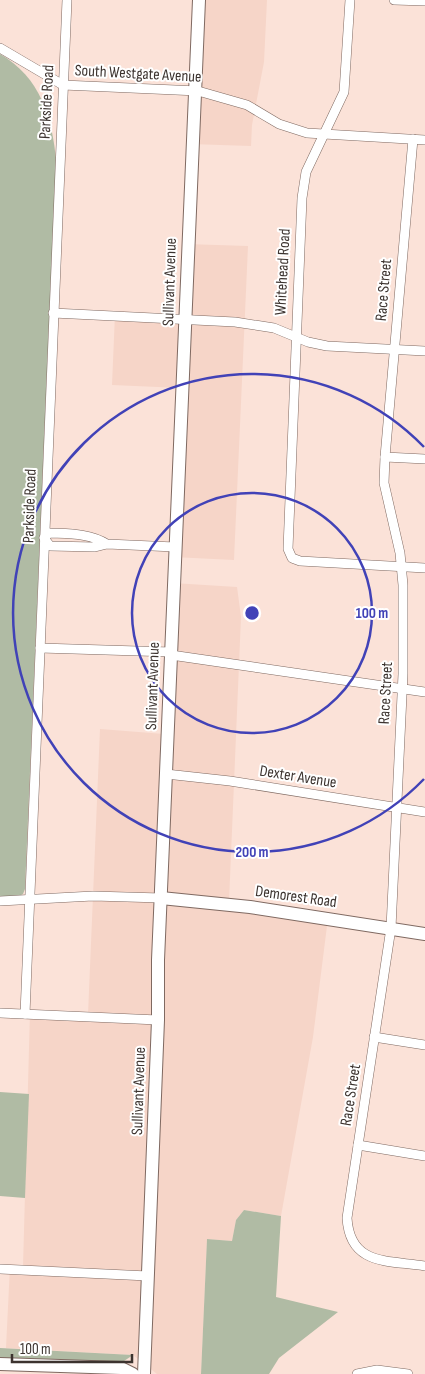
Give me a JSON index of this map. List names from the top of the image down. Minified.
{"streets":{"main road":["Sullivant Avenue","Demorest Road"],"street":["South Westgate Avenue","Parkside Road","Whitehead Road","Race Street","Dexter Avenue"]},"crossings":[["South Westgate Avenue","Parkside Road"],["South Westgate Avenue","Whitehead Road"],["South Westgate Avenue","Sullivant Avenue"],["South Westgate Avenue","Race Street"],["Whitehead Road","Race Street"],["Sullivant Avenue","Dexter Avenue"],["Sullivant Avenue","Demorest Road"],["Race Street","Dexter Avenue"],["Race Street","Demorest Road"]],"scale_bar":"100 m","rings":["100 m","200 m"]}
